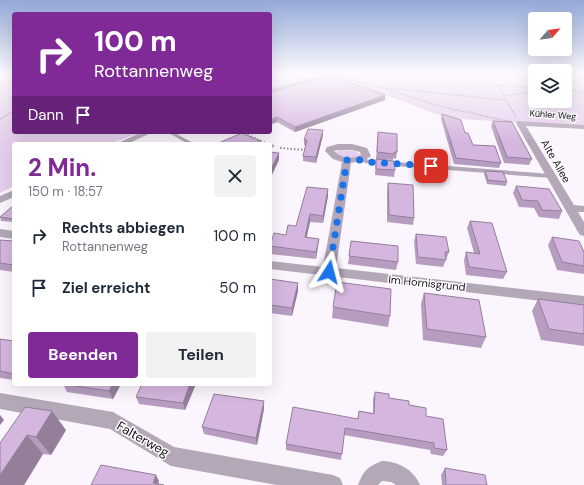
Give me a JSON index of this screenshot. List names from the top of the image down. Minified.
{"streets":{"street":["Kühler Weg","Alte Allee","Im Hornisgrund","Falterweg"]},"crossings":[["Kühler Weg","Alte Allee"]],"north":"top right","page":{"turn":["100 m","Rottannenweg"],"then":"Dann","heading":["2 Min.","150 m · 18:57"],"list":[{"name":"Rechts abbiegen","note":"Rottannenweg","value":"100 m"},{"name":"Ziel erreicht","value":"50 m"}],"buttons":["Beenden","Teilen"]}}
